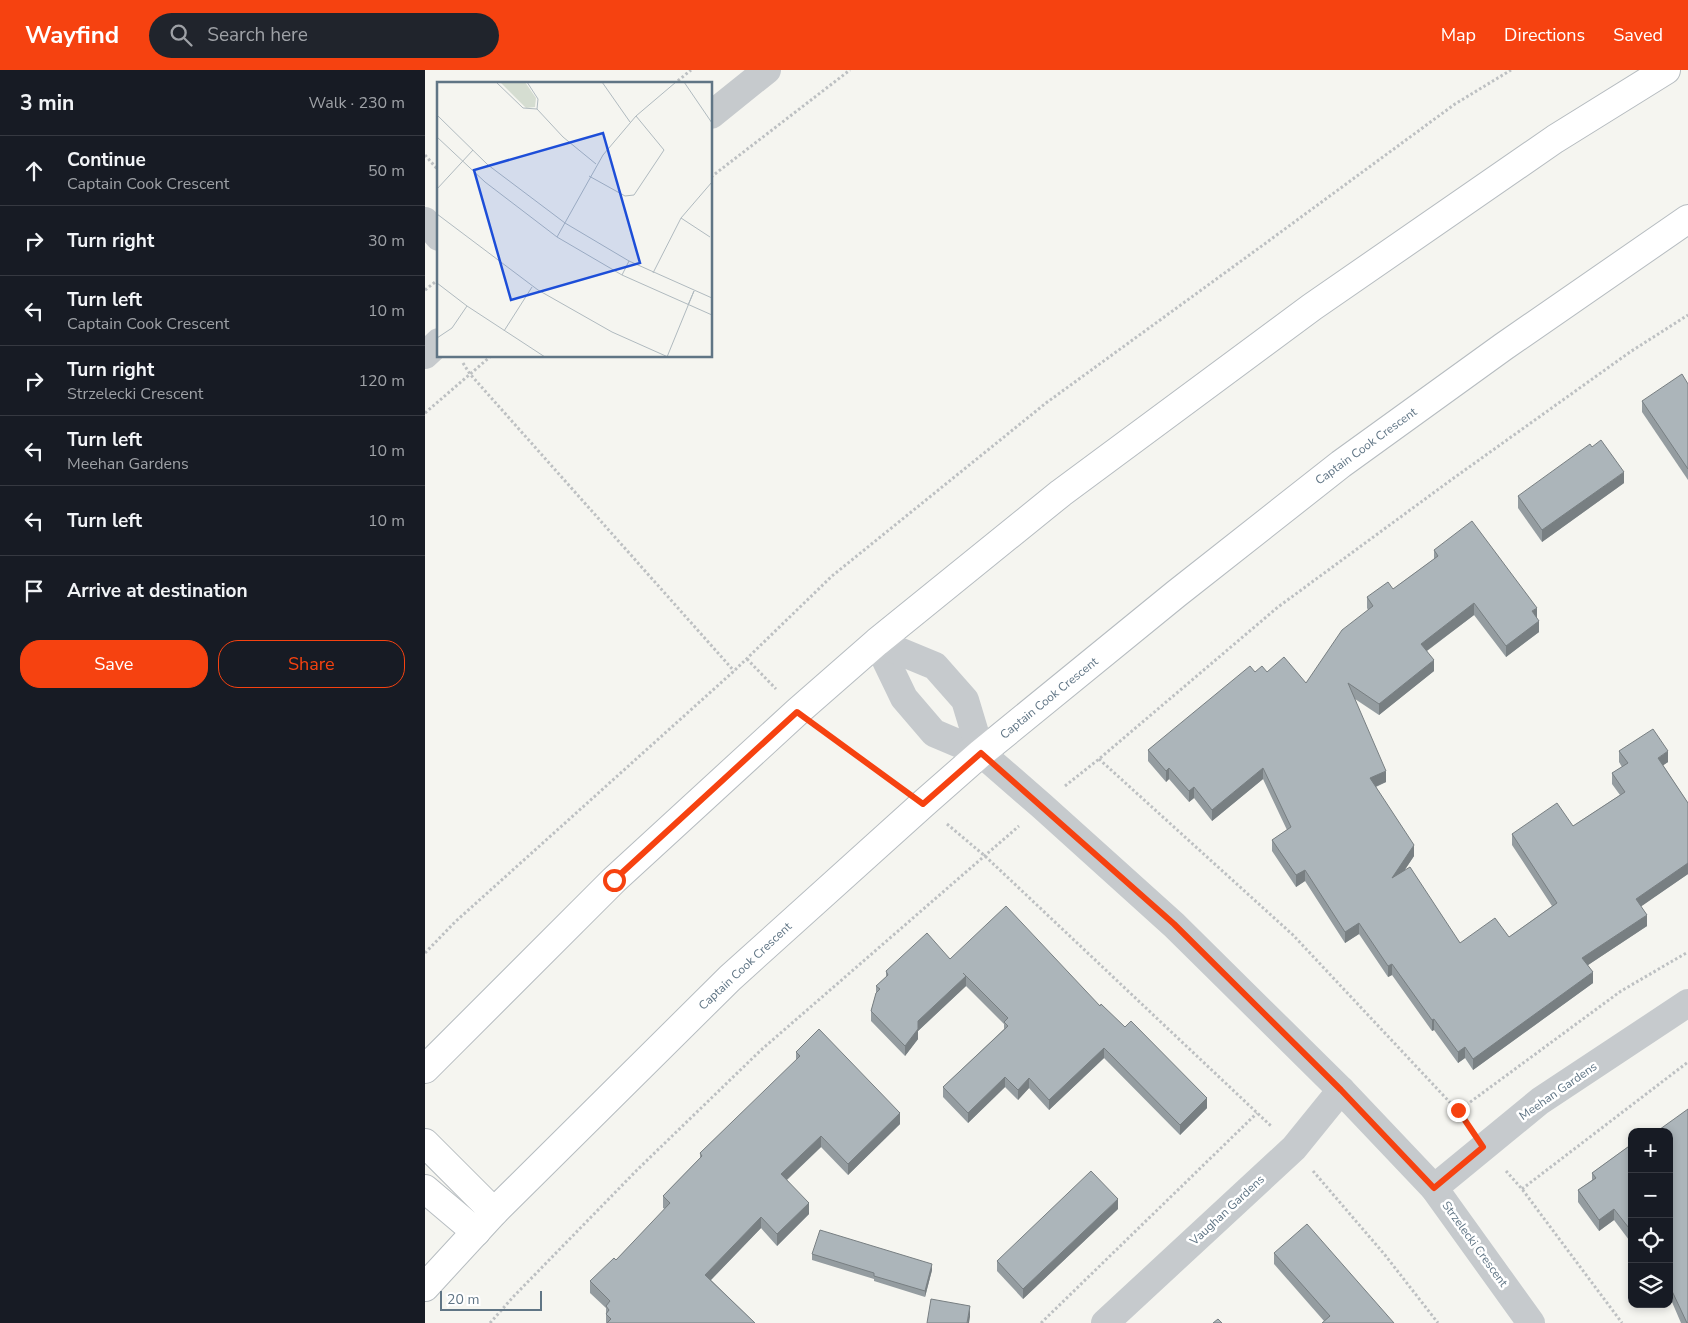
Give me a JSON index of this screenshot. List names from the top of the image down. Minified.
{"streets":{"main road":["Captain Cook Crescent"],"street":["Meehan Gardens","Vaughan Gardens","Strzelecki Crescent"]},"crossings":[["Captain Cook Crescent","Strzelecki Crescent"],["Meehan Gardens","Strzelecki Crescent"],["Vaughan Gardens","Strzelecki Crescent"]],"scale_bar":"20 m","page":{"header":"Wayfind","search":"Search here","nav":["Map","Directions","Saved"],"heading":["3 min","Walk · 230 m"],"list":[["Continue","Captain Cook Crescent","50 m"],["Turn right","30 m"],["Turn left","Captain Cook Crescent","10 m"],["Turn right","Strzelecki Crescent","120 m"],["Turn left","Meehan Gardens","10 m"],["Turn left","10 m"],"Arrive at destination"],"buttons":["Save","Share"],"map_buttons":["+","−"],"scale":"20 m"}}
